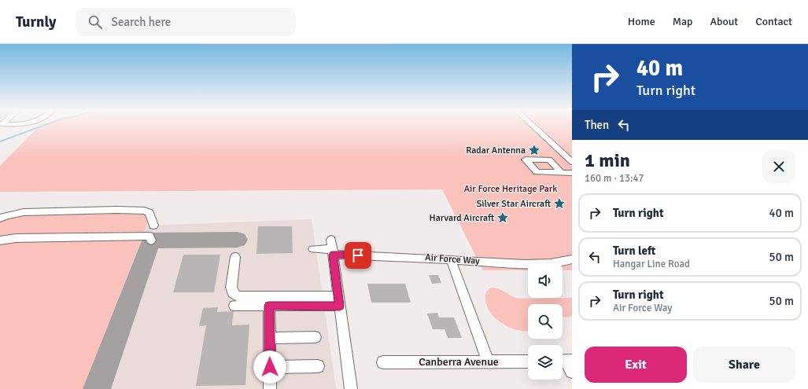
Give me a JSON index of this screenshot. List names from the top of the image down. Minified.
{"streets":{"street":["Air Force Way","Canberra Avenue"]},"parks":["Air Force Heritage Park"],"places":{"place":["Radar Antenna","Silver Star Aircraft","Harvard Aircraft"]},"page":{"header":"Turnly","search":"Search here","nav":["Home","Map","About","Contact"],"turn":["40 m","Turn right"],"then":"Then","heading":["1 min","160 m · 13:47"],"list":[{"name":"Turn right","value":"40 m"},{"name":"Turn left","note":"Hangar Line Road","value":"50 m"},{"name":"Turn right","note":"Air Force Way","value":"50 m"}],"buttons":["Exit","Share"]}}
